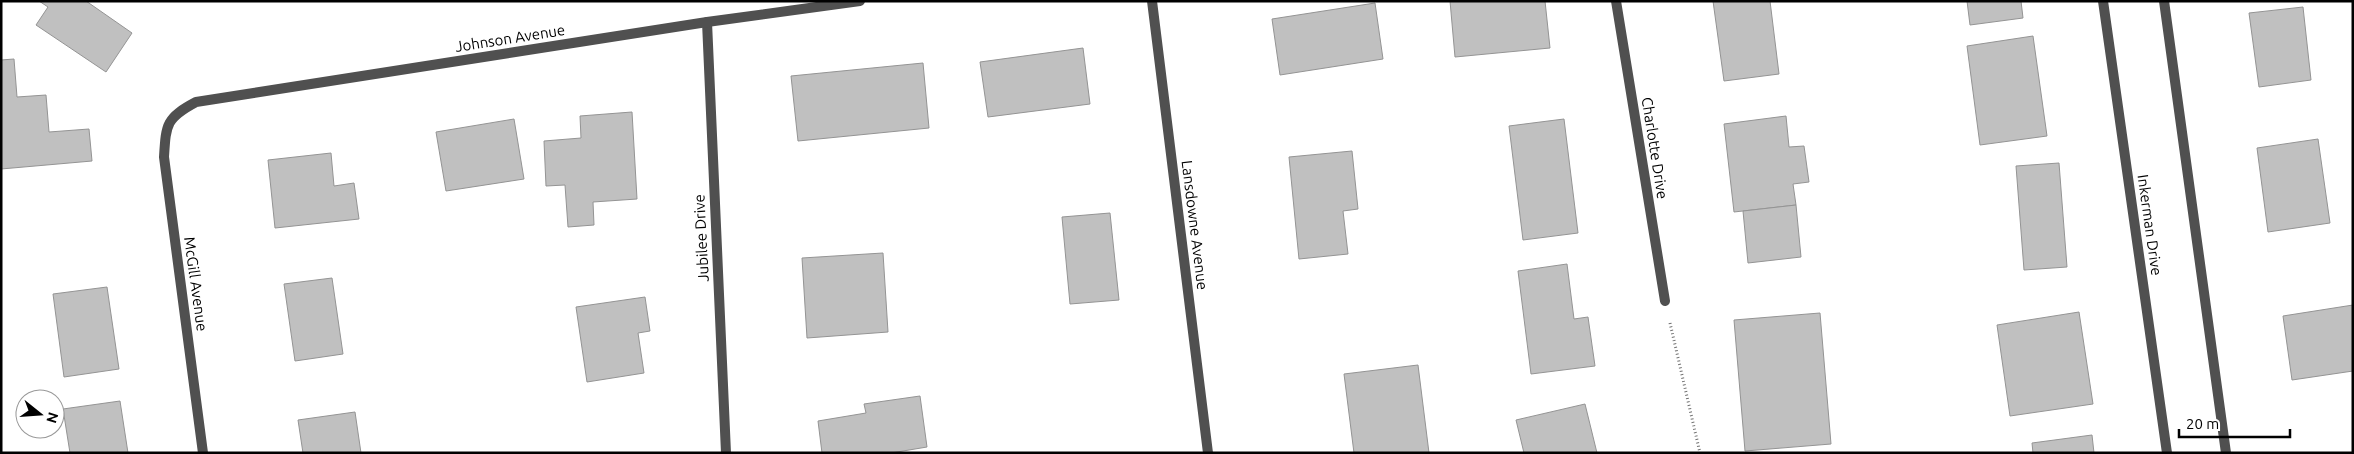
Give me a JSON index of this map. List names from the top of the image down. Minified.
{"streets":{"street":["Johnson Avenue","Charlotte Drive","Lansdowne Avenue","Inkerman Drive","Jubilee Drive","McGill Avenue"]},"crossings":[["Johnson Avenue","Jubilee Drive"],["Johnson Avenue","McGill Avenue"]],"scale_bar":"20 m","north":"right"}
